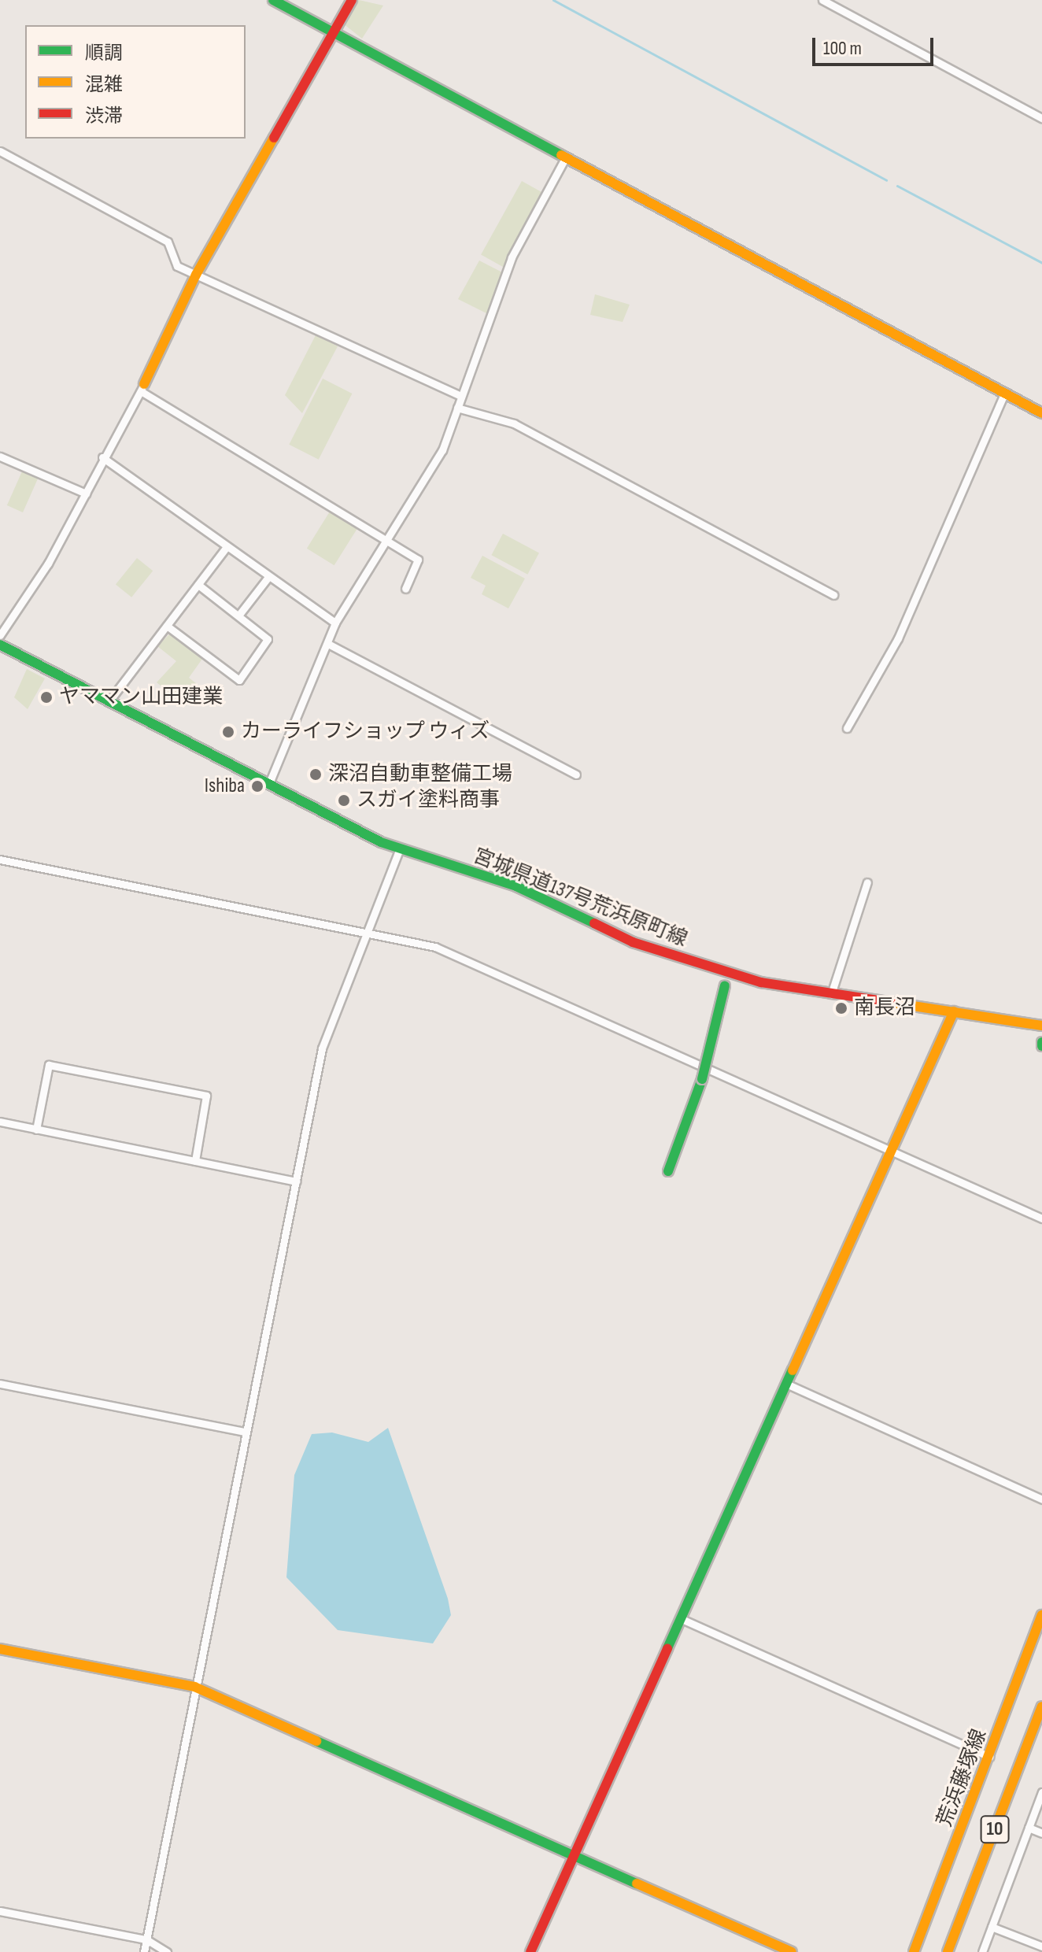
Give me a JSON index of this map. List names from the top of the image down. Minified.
{"streets":{"street":["宮城県道137号荒浜原町線","荒浜藤塚線","10"]},"places":["ヤママン山田建業","カーライフショップ ウィズ","深沼自動車整備工場","Ishiba","スガイ塗料商事","南長沼"],"legend":["順調","混雑","渋滞"],"scale_bar":"100 m"}
